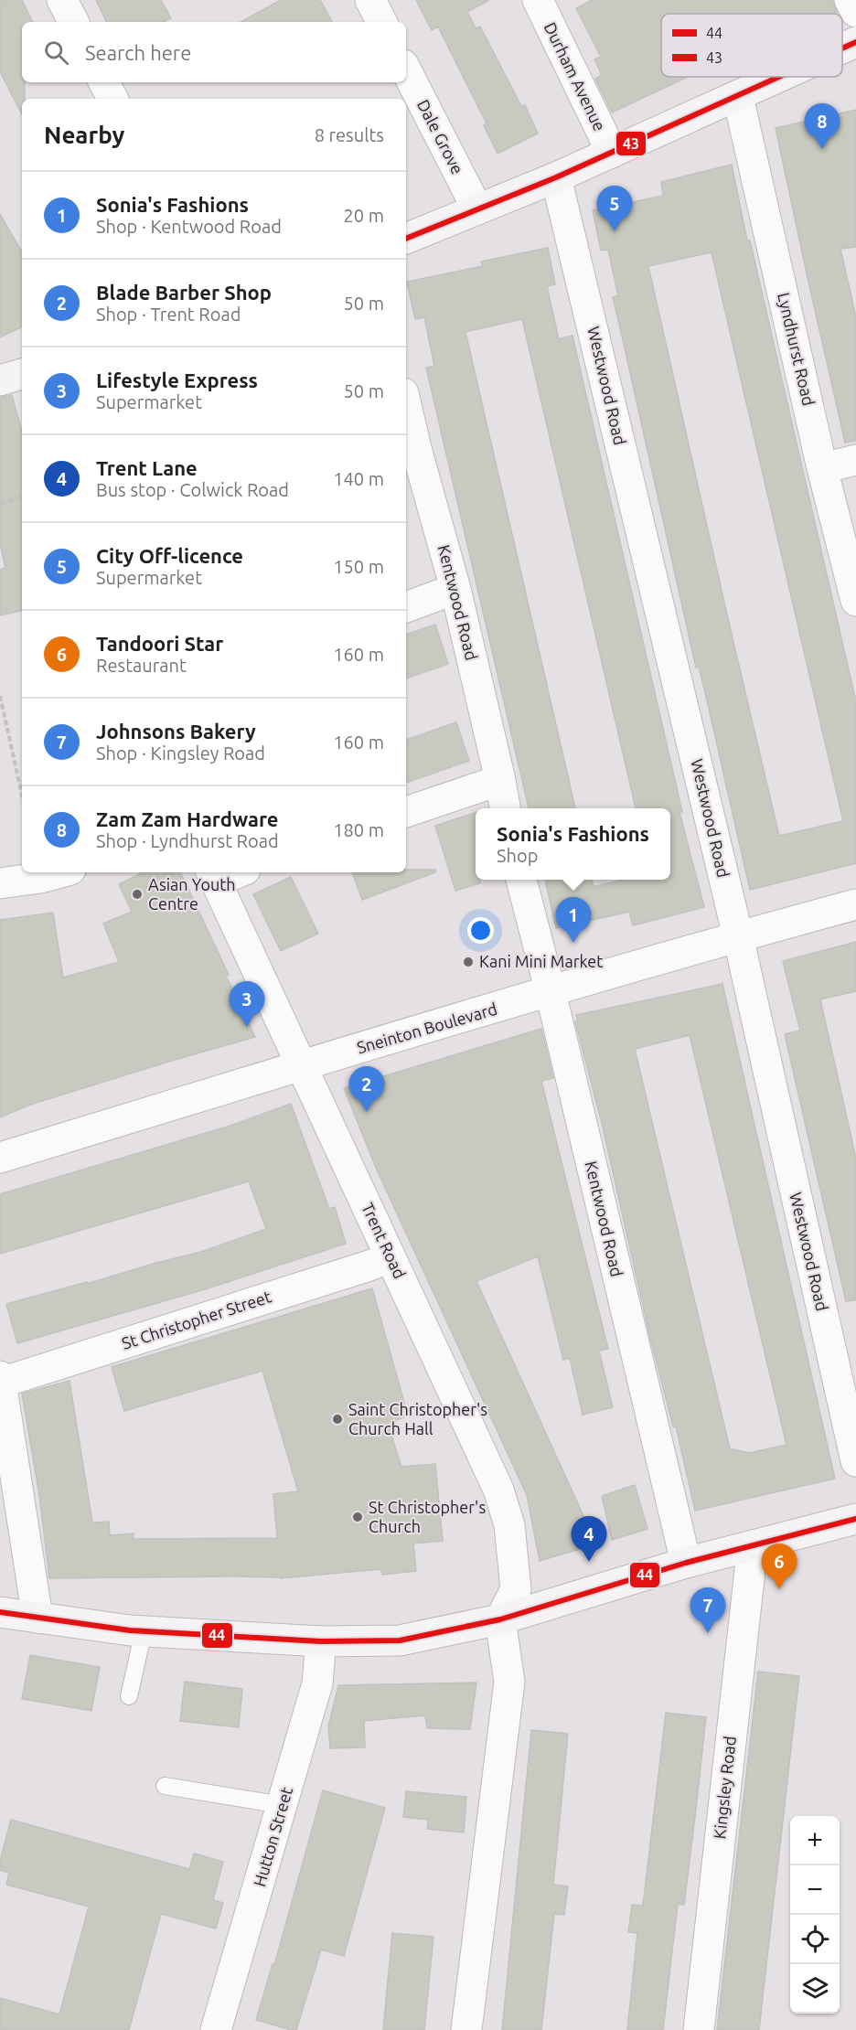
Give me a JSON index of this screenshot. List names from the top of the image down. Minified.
{"streets":{"street":["Durham Avenue","Dale Grove","Lyndhurst Road","Westwood Road","Kentwood Road","Sneinton Boulevard","Trent Road","St Christopher Street","Kingsley Road","Hutton Street"]},"crossings":[["Westwood Road","Sneinton Boulevard"],["Kentwood Road","Sneinton Boulevard"],["Sneinton Boulevard","Trent Road"],["Trent Road","St Christopher Street"]],"places":["Asian Youth Centre","Kani Mini Market","Saint Christopher's Church Hall","St Christopher's Church"],"lines":["transit line 43","transit line 44"],"legend":["44","43"],"page":{"search":"Search here","heading":["Nearby","8 results"],"pins":["8","5","1","3","2","4","6","7"],"list":[{"mark":"1","name":"Sonia's Fashions","note":"Shop · Kentwood Road","value":"20 m"},{"mark":"2","name":"Blade Barber Shop","note":"Shop · Trent Road","value":"50 m"},{"mark":"3","name":"Lifestyle Express","note":"Supermarket","value":"50 m"},{"mark":"4","name":"Trent Lane","note":"Bus stop · Colwick Road","value":"140 m"},{"mark":"5","name":"City Off-licence","note":"Supermarket","value":"150 m"},{"mark":"6","name":"Tandoori Star","note":"Restaurant","value":"160 m"},{"mark":"7","name":"Johnsons Bakery","note":"Shop · Kingsley Road","value":"160 m"},{"mark":"8","name":"Zam Zam Hardware","note":"Shop · Lyndhurst Road","value":"180 m"}],"popup":["Sonia's Fashions","Shop"],"map_buttons":["+","−"]}}
